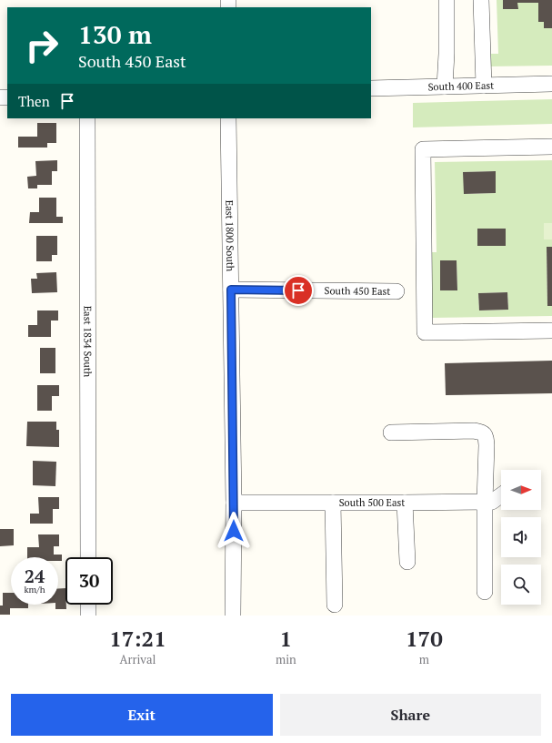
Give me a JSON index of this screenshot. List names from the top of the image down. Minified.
{"streets":{"street":["South 400 East","East 1800 South","South 450 East","East 1834 South","South 500 East"]},"crossings":[["East 1800 South","South 450 East"],["East 1800 South","South 500 East"]],"north":"right","page":{"turn":["130 m","South 450 East"],"then":"Then","speed":"24 km/h","limit":"30","eta":["17:21","Arrival","1","min","170","m"],"buttons":["Exit","Share"]}}
